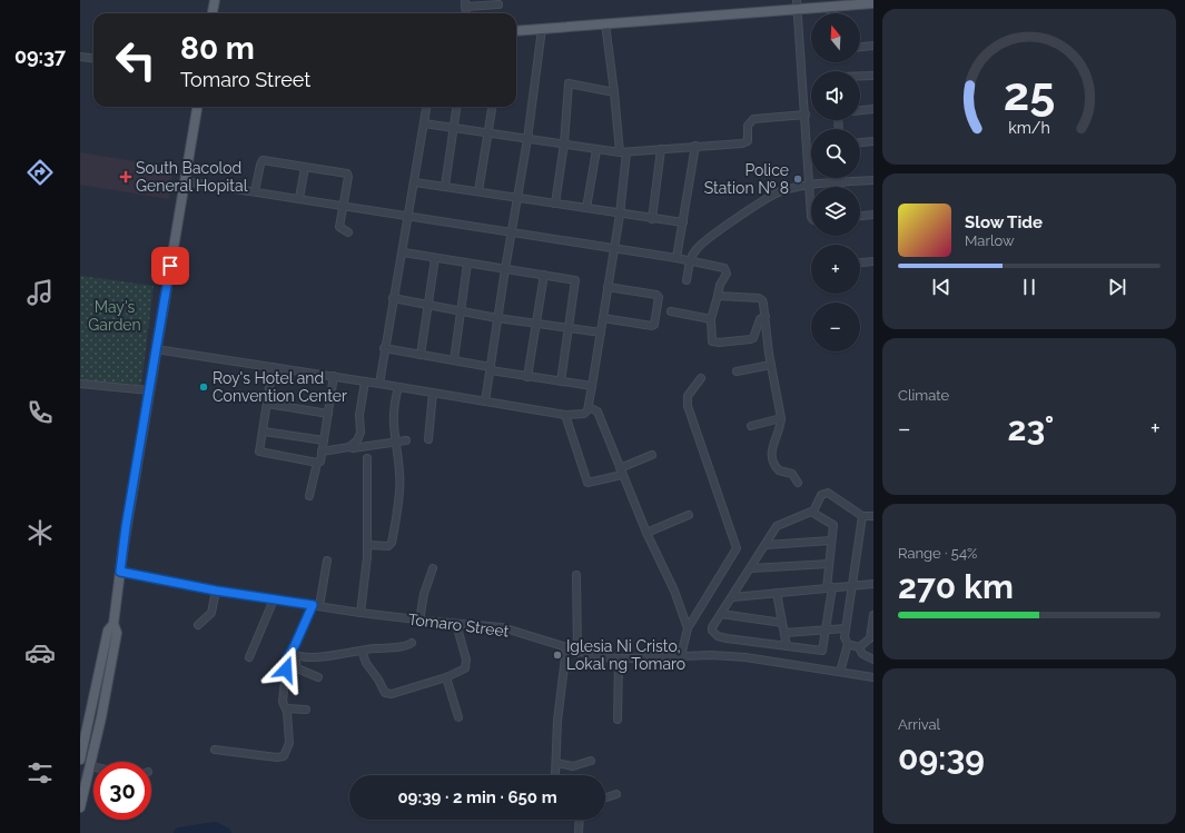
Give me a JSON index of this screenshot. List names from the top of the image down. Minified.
{"streets":{"street":["Tomaro Street"]},"parks":["May's Garden"],"places":{"health":["South Bacolod General Hopital"],"other":["Police Station № 8","Roy's Hotel and Convention Center","Iglesia Ni Cristo, Lokal ng Tomaro"]},"north":"top","page":{"tabs":"09:37","map_buttons":["+","−"],"turn":["80 m","Tomaro Street"],"song":["Slow Tide","Marlow"],"tile":["Climate",["Range · 54%","270 km"],["Arrival","09:39"]],"heat":["−","23°","+"],"limit":"30","trip":"09:39 · 2 min · 650 m","gauge":["25","km/h"]}}
